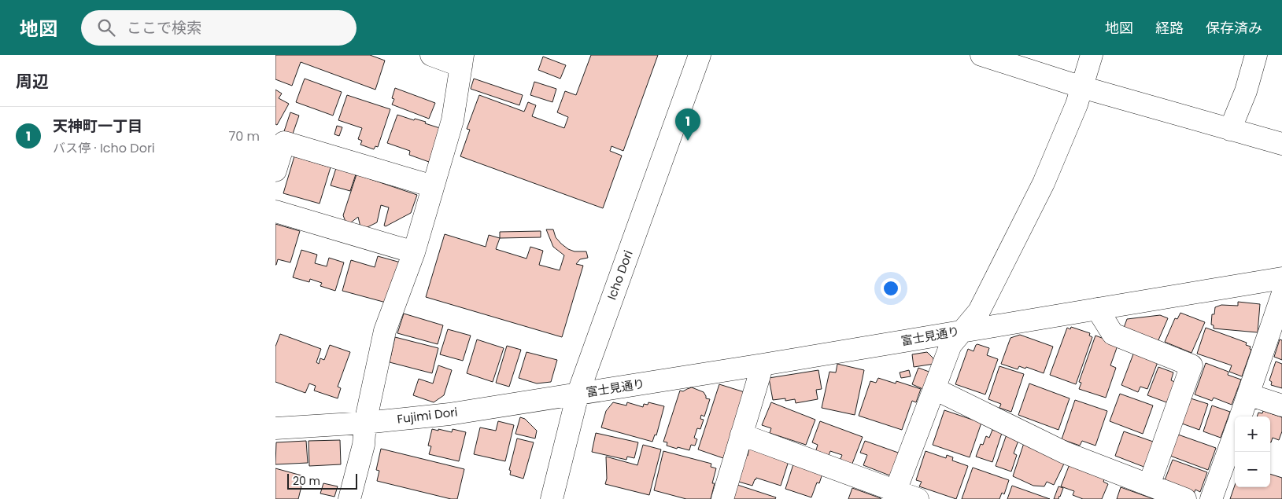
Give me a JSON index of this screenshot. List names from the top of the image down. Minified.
{"streets":{"street":["Icho Dori","富士見通り","Fujimi Dori"]},"crossings":[["Icho Dori","富士見通り"],["Icho Dori","Fujimi Dori"],["富士見通り","Fujimi Dori"]],"scale_bar":"20 m","page":{"header":"地図","search":"ここで検索","nav":["地図","経路","保存済み"],"heading":"周辺","list":[{"mark":"1","name":"天神町一丁目","note":"バス停 · Icho Dori","value":"70 m"}],"pins":"1","map_buttons":["+","−"],"scale":"20 m"}}
